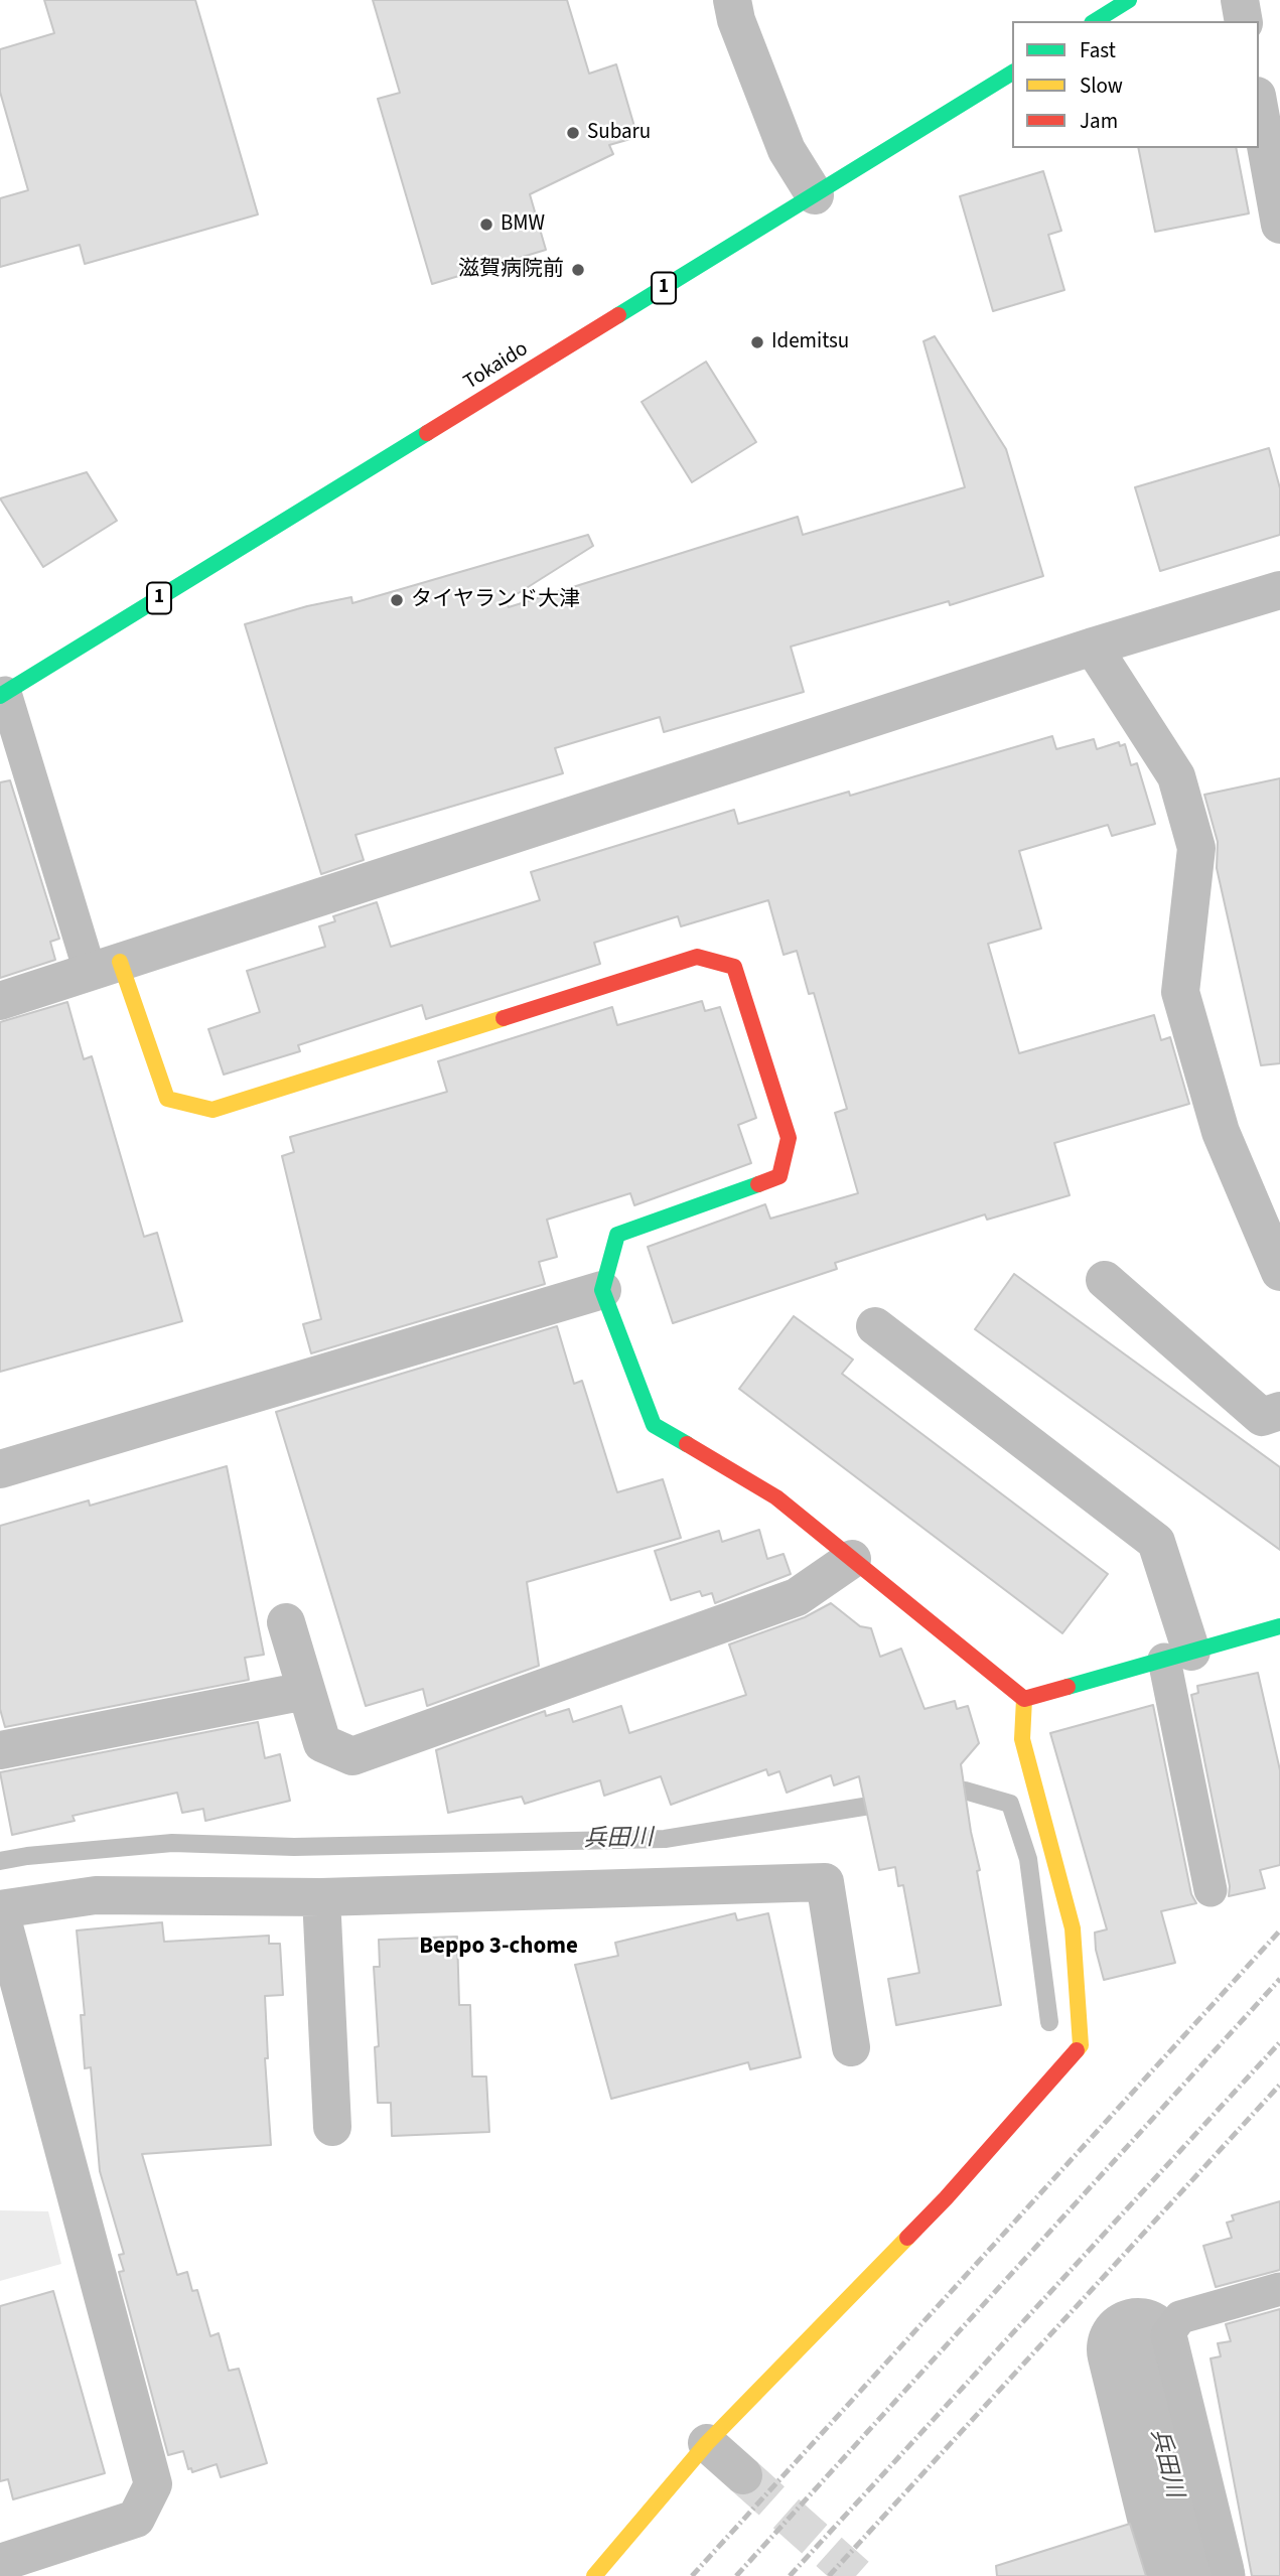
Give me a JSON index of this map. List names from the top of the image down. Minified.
{"streets":{"main road":["1","Tokaido"]},"districts":["Beppo 3-chome"],"water":["兵田川"],"places":["Subaru","BMW","滋賀病院前","Idemitsu","タイヤランド大津"],"legend":["Fast","Slow","Jam"]}
